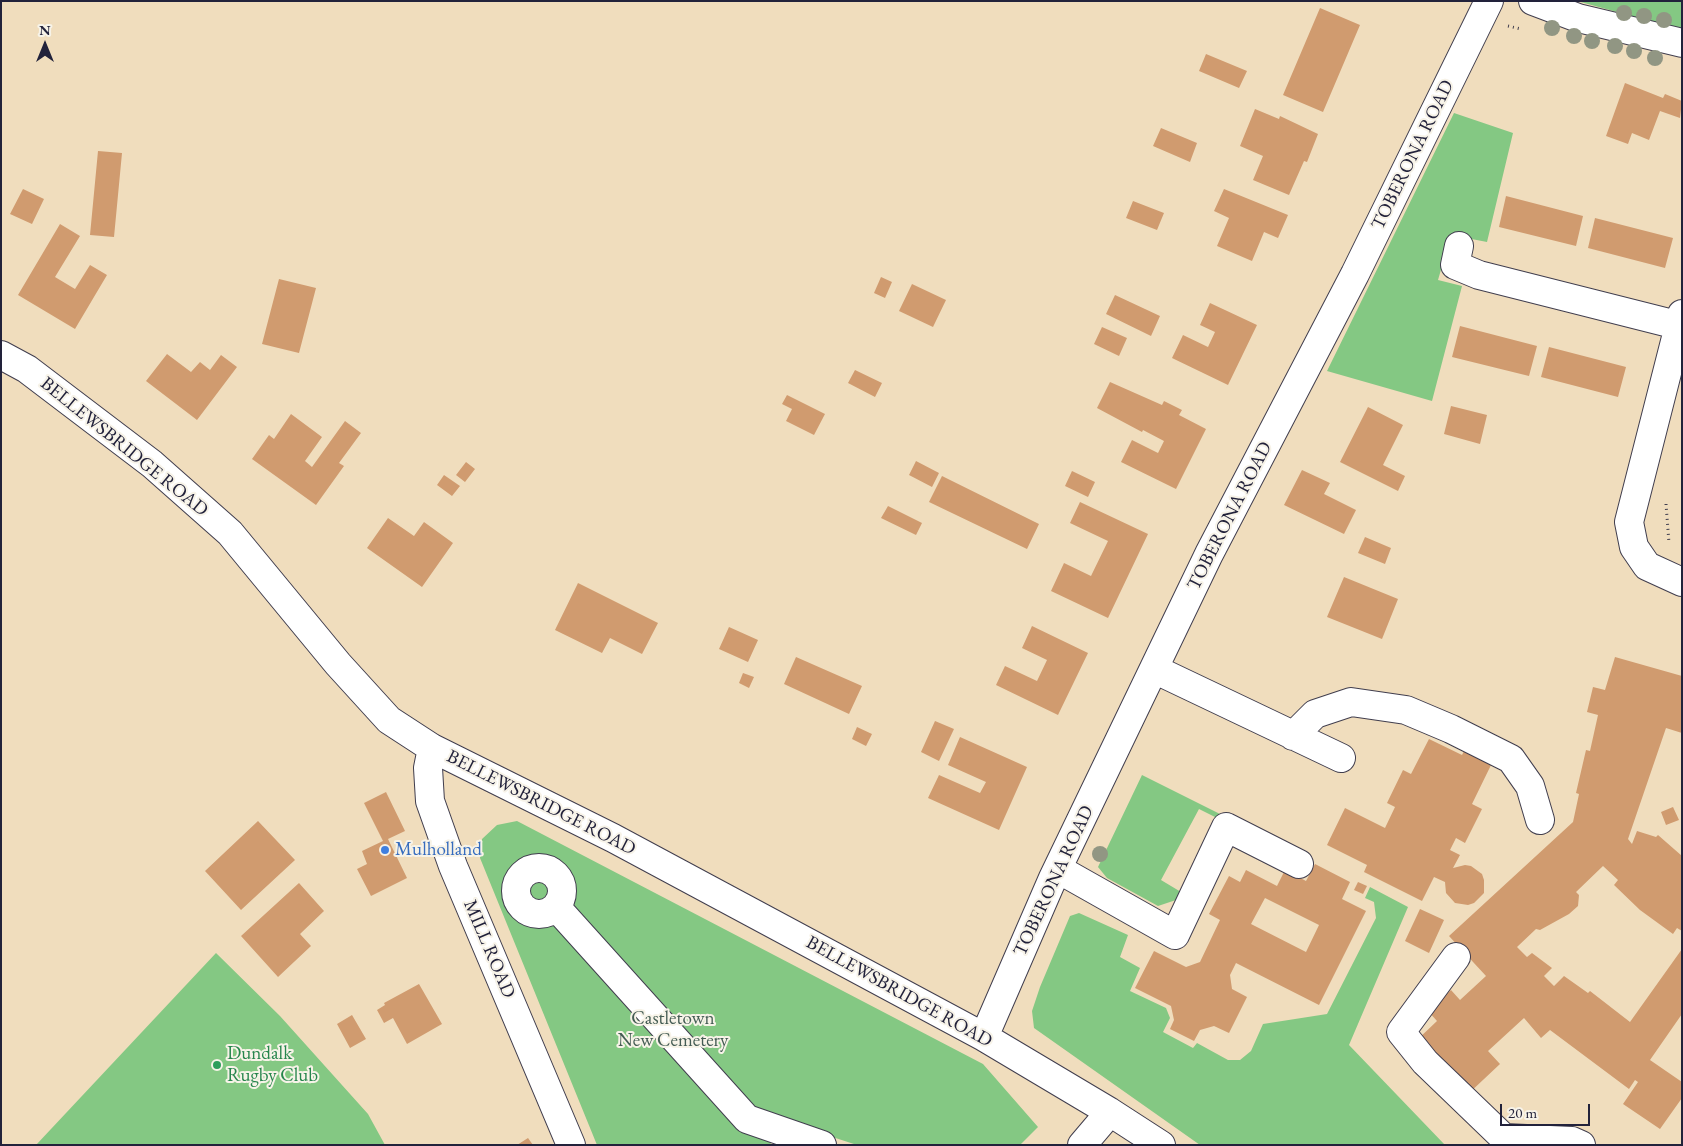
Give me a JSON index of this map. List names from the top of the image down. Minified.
{"streets":{"street":["TOBERONA ROAD","BELLEWSBRIDGE ROAD","MILL ROAD"]},"crossings":[["TOBERONA ROAD","BELLEWSBRIDGE ROAD"],["BELLEWSBRIDGE ROAD","MILL ROAD"]],"parks":["Castletown New Cemetery"],"places":["Mulholland","Dundalk Rugby Club"],"scale_bar":"20 m","north":"top"}
